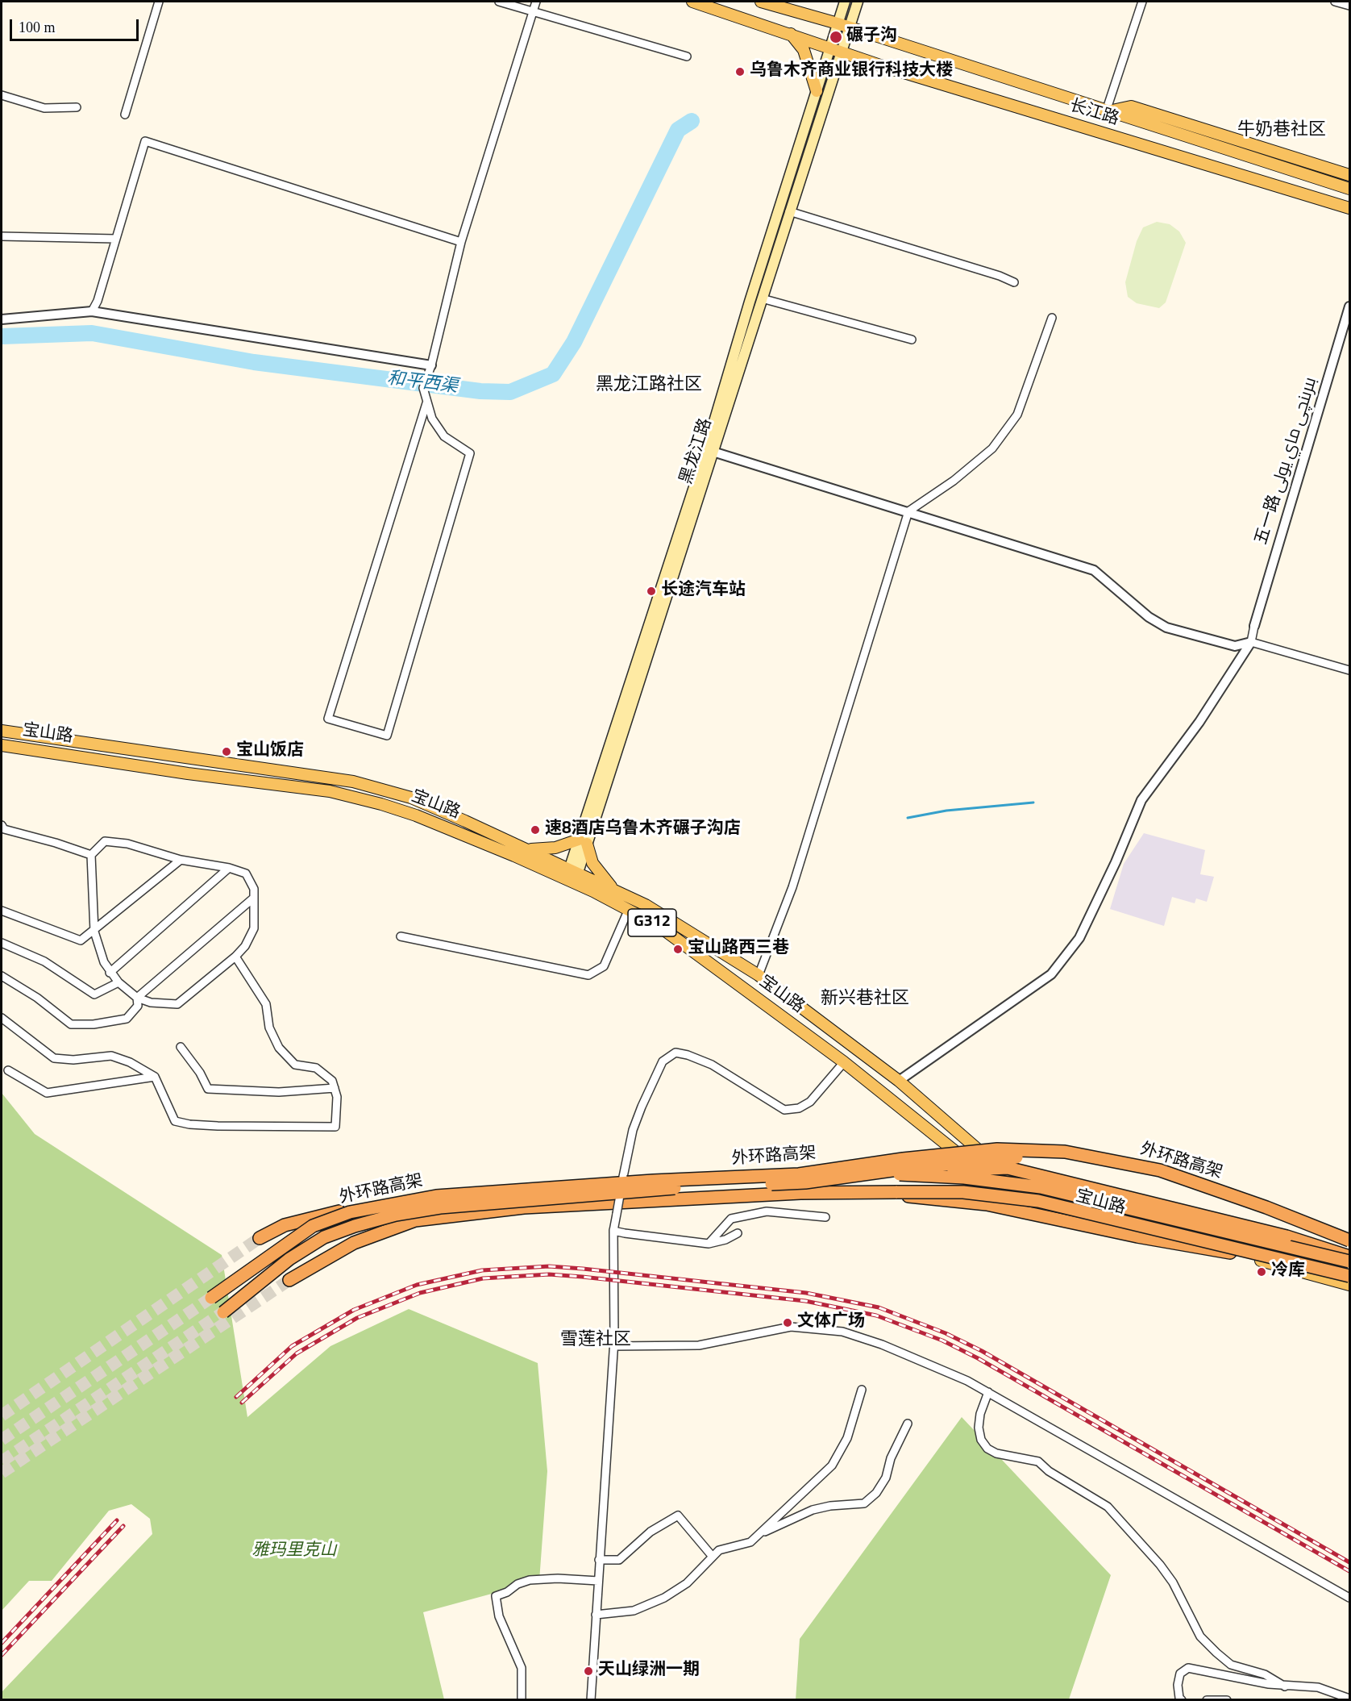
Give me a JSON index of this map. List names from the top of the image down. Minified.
{"streets":{"highway":["外环路高架"],"main road":["长江路","黑龙江路","宝山路","G312"],"street":["五一路 بىرىنچى ماي يولى"]},"crossings":[["长江路","黑龙江路"],["黑龙江路","宝山路"]],"districts":["牛奶巷社区","黑龙江路社区","新兴巷社区","雪莲社区"],"water":["和平西渠"],"parks":["雅玛里克山"],"places":["碾子沟","乌鲁木齐商业银行科技大楼","长途汽车站","宝山饭店","速8酒店乌鲁木齐碾子沟店","宝山路西三巷","冷库","文体广场","天山绿洲一期"],"scale_bar":"100 m"}
